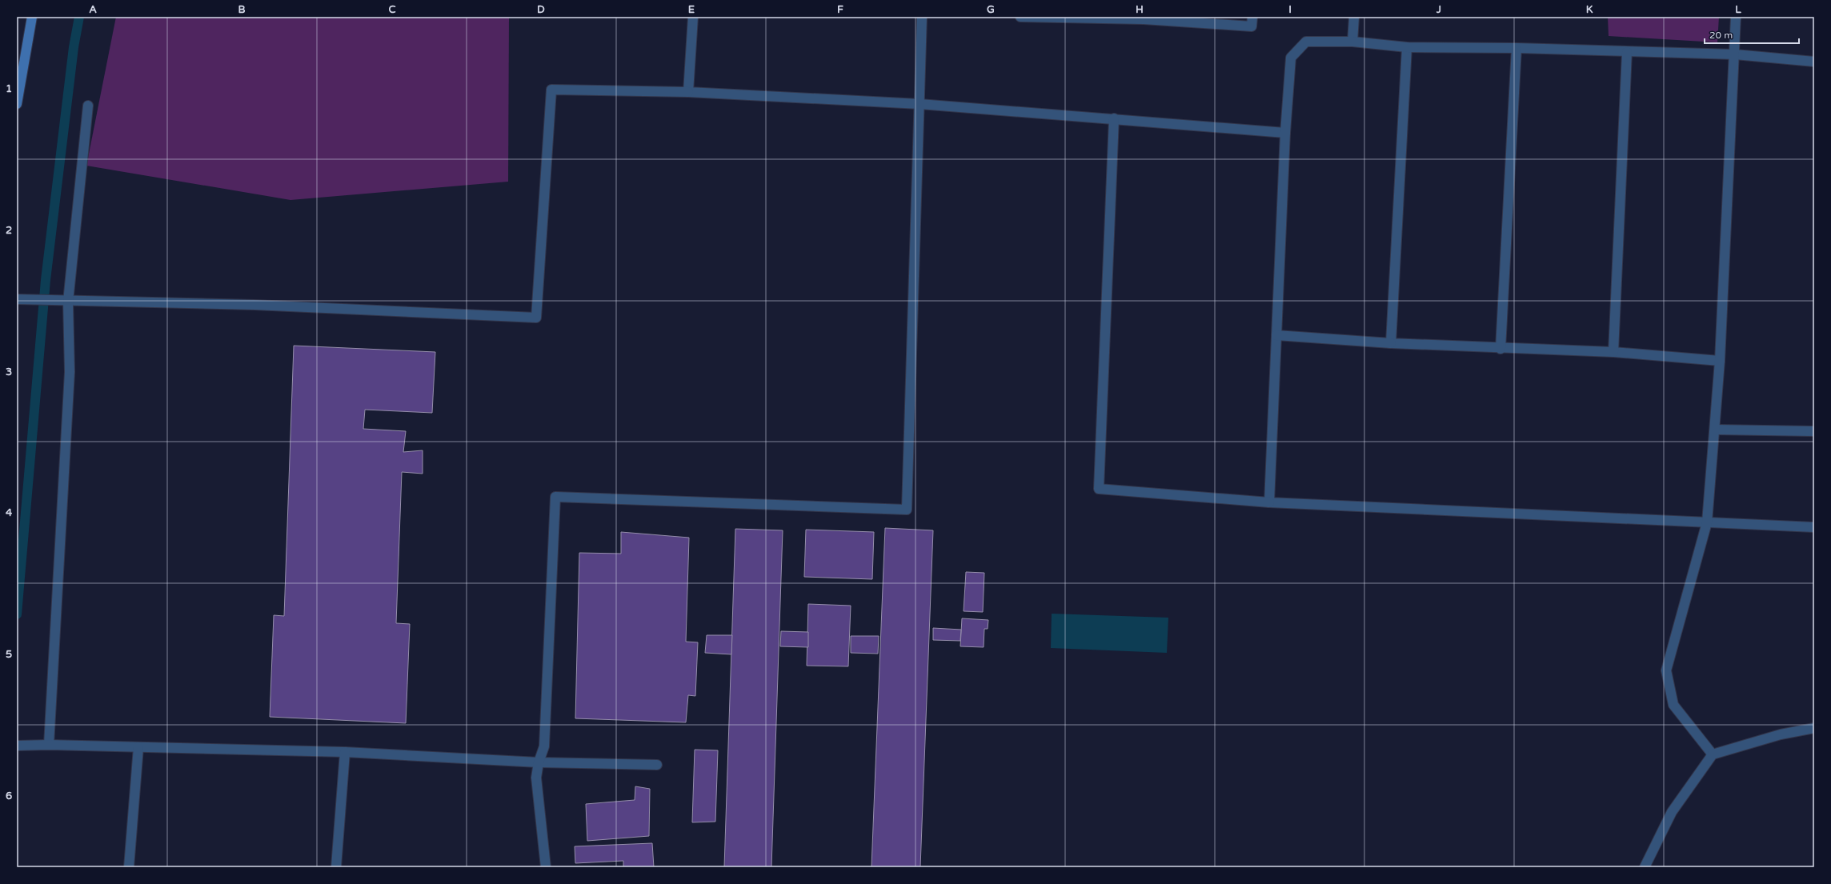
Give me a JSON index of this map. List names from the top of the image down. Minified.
{"scale_bar":"20 m","grid":{"columns":["A","B","C","D","E","F","G","H","I","J","K","L"],"rows":["1","2","3","4","5","6"]}}
